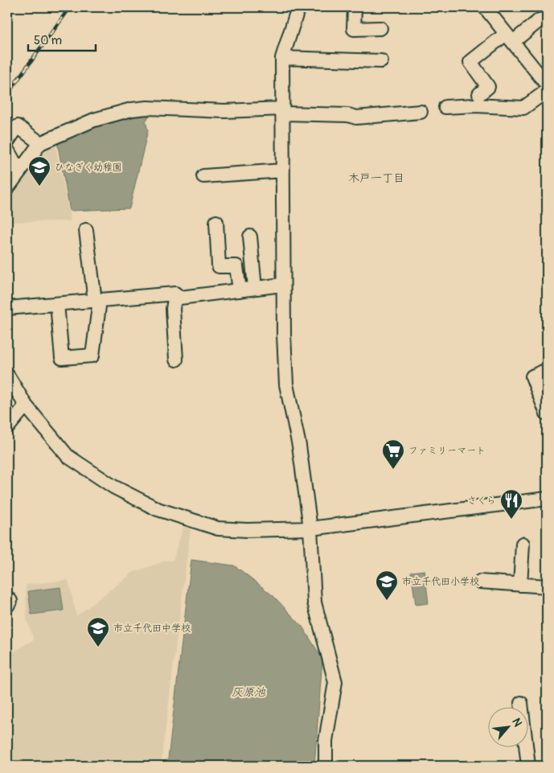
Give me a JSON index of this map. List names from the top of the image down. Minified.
{"districts":["木戸一丁目"],"water":["灰原池"],"places":{"school or university":["ひなぎく幼稚園","市立千代田小学校","市立千代田中学校"],"supermarket":["ファミリーマート"],"restaurant":["さくら"]},"scale_bar":"50 m","north":"top right"}
